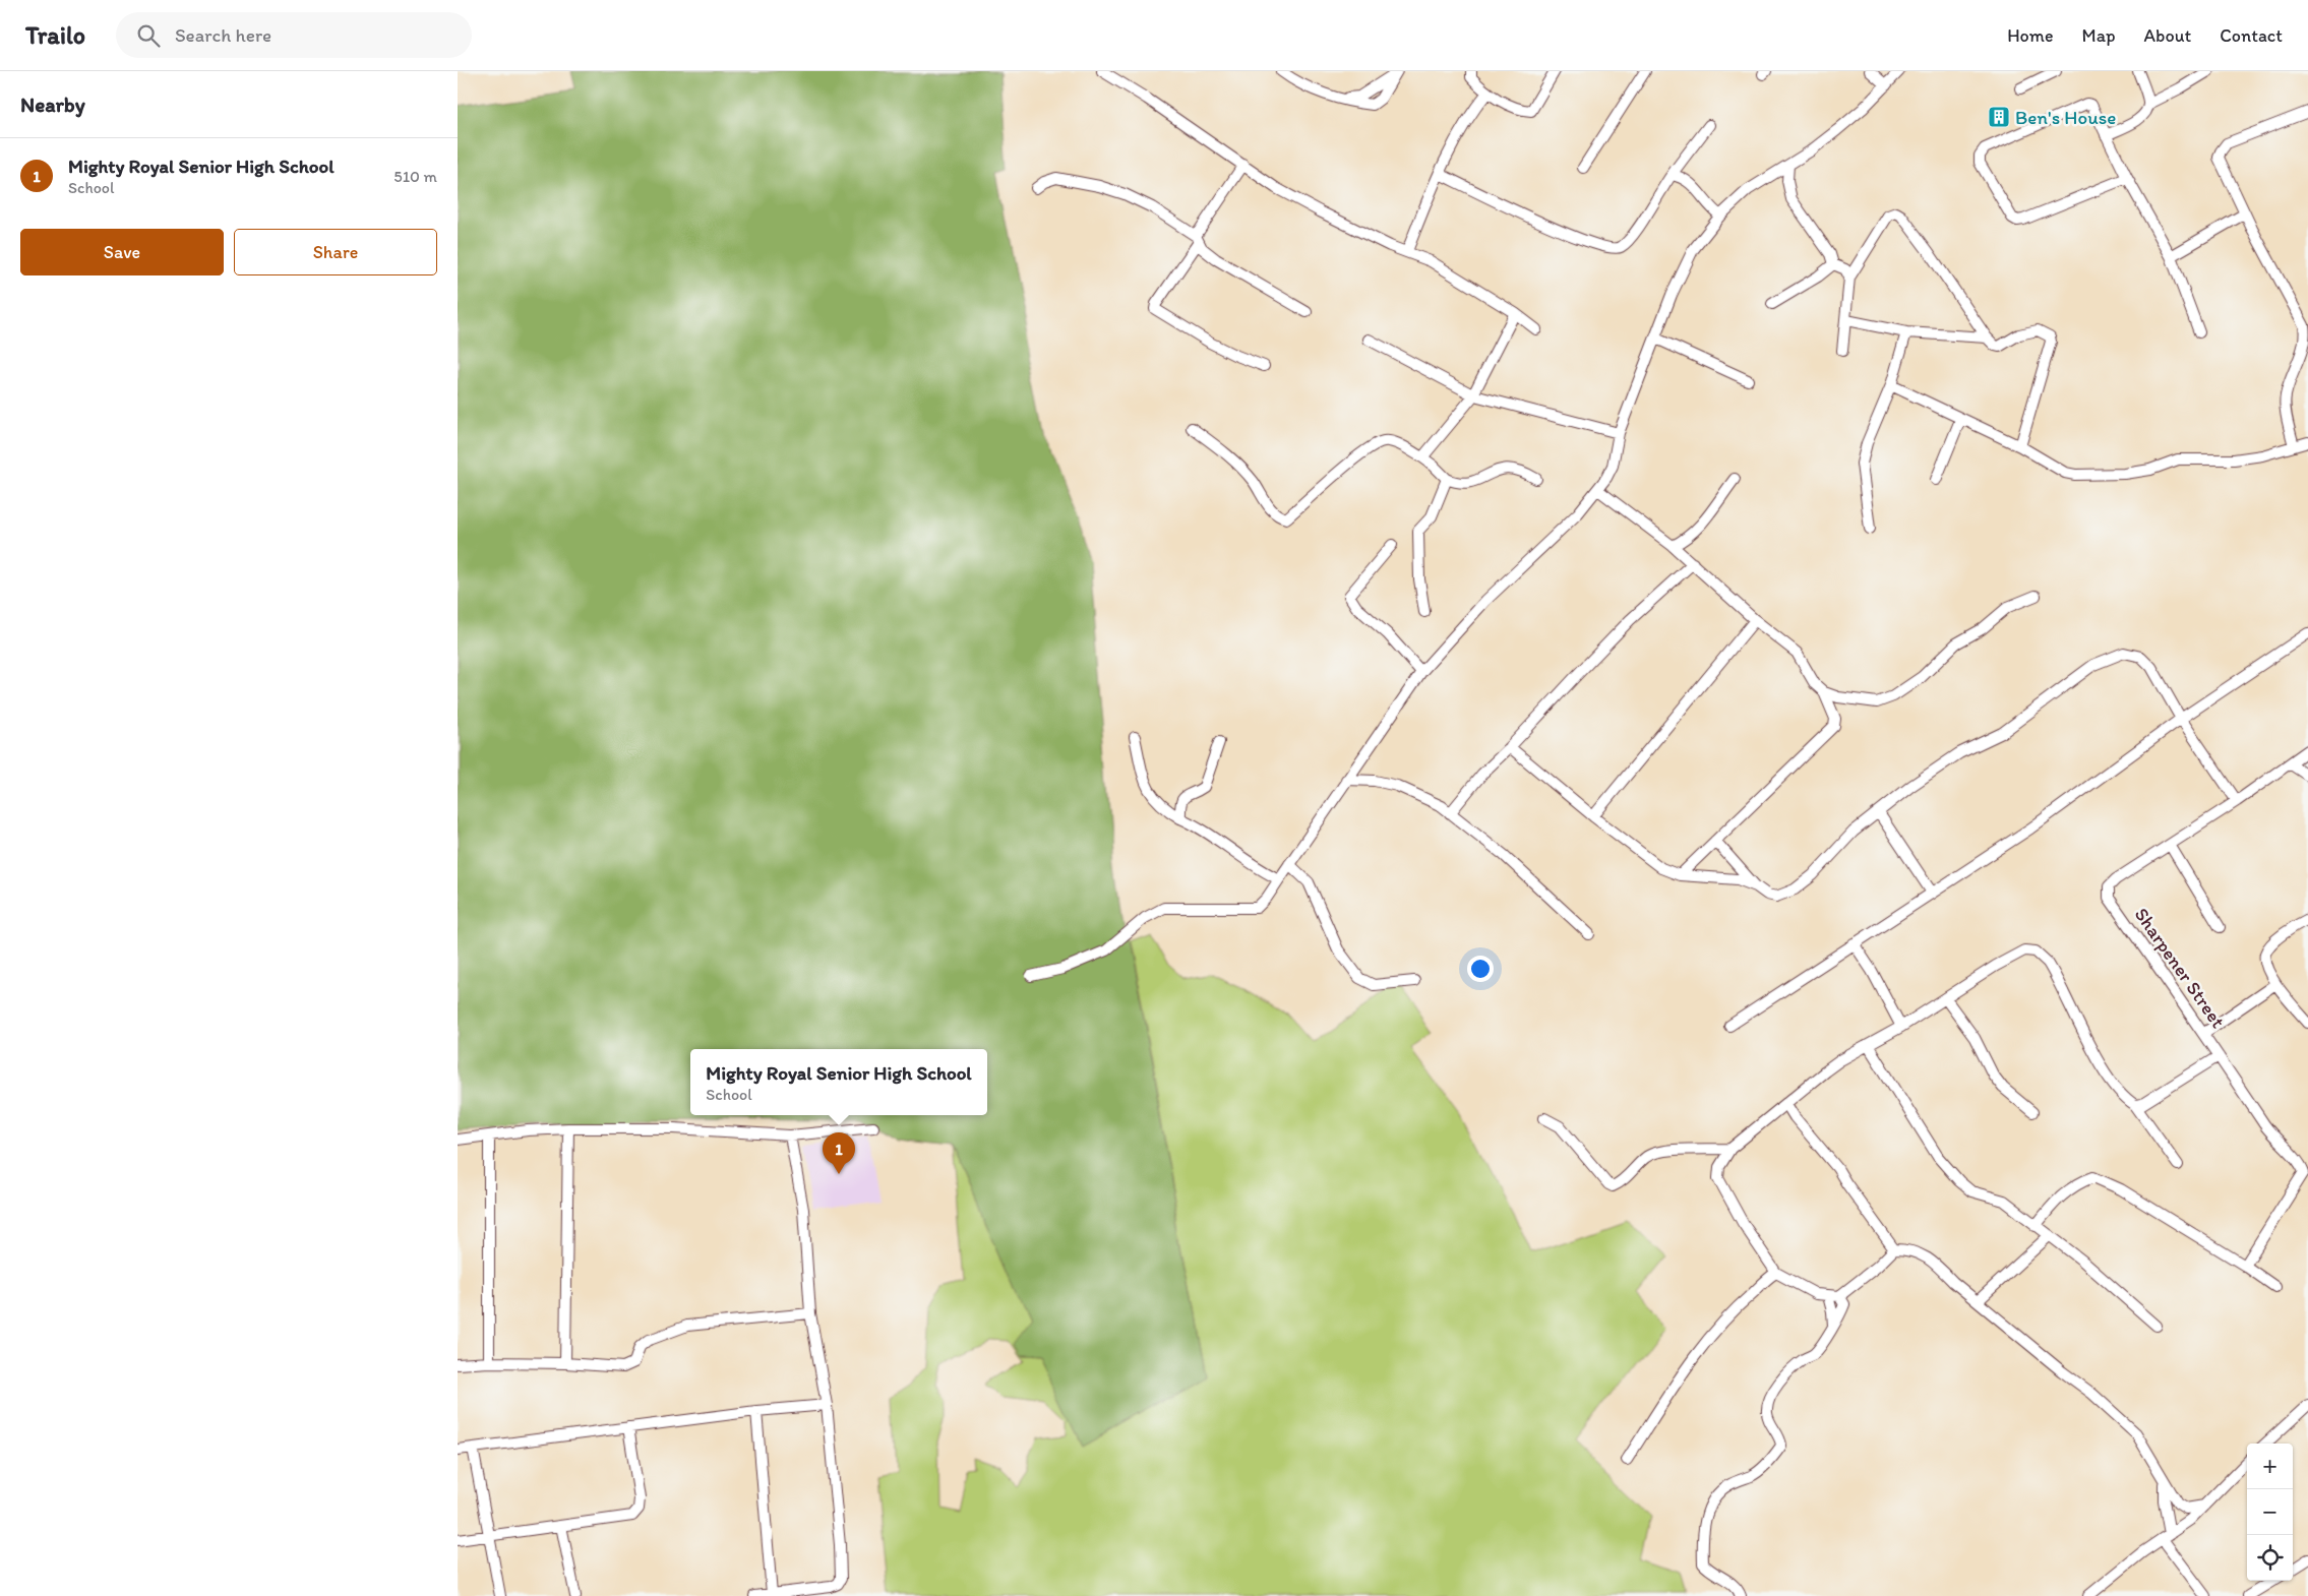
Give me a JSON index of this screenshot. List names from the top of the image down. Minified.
{"streets":{"street":["Sharpener Street"]},"places":{"building":["Ben's House"]},"page":{"header":"Trailo","search":"Search here","nav":["Home","Map","About","Contact"],"heading":"Nearby","list":[{"mark":"1","name":"Mighty Royal Senior High School","note":"School","value":"510 m"}],"buttons":["Save","Share"],"popup":["Mighty Royal Senior High School","School"],"pins":"1","map_buttons":["+","−"]}}
